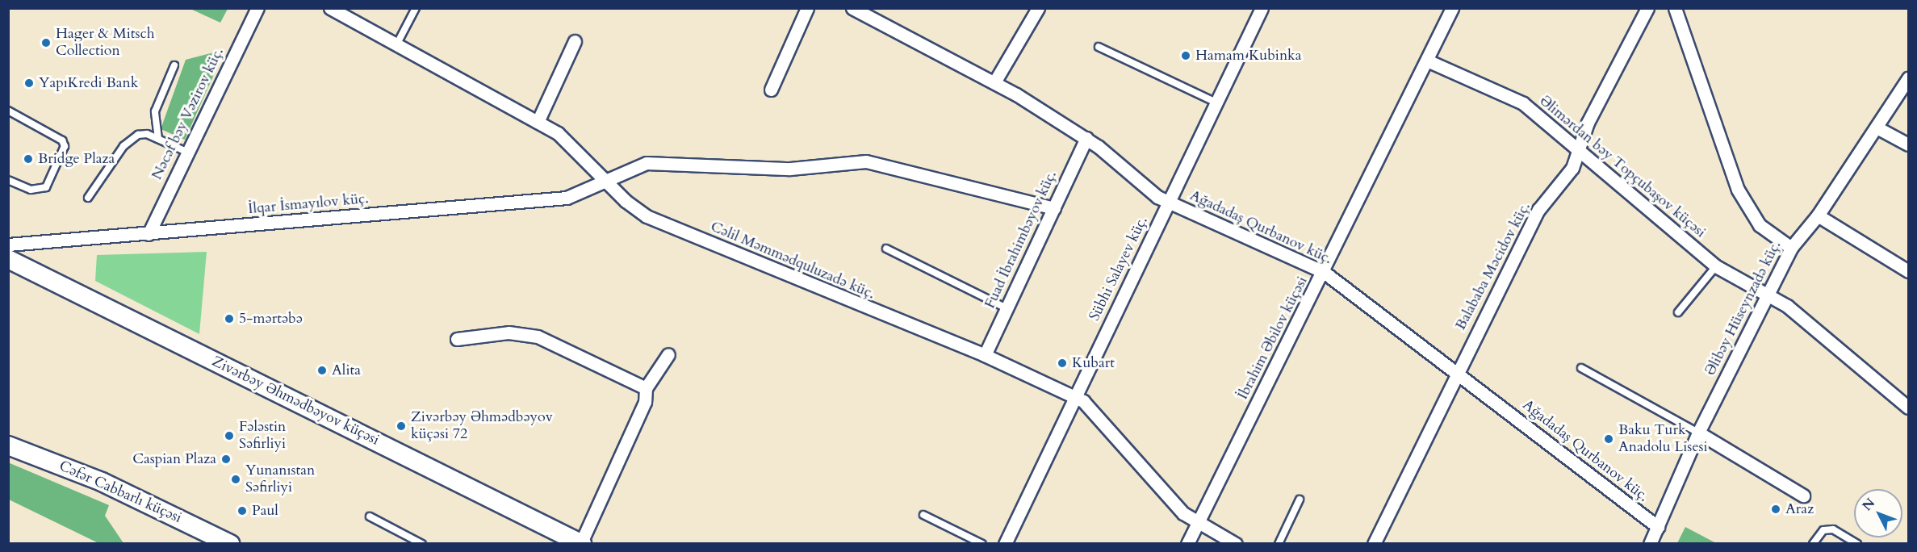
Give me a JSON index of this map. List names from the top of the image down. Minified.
{"streets":{"main road":["Zivərbəy Əhmədbəyov küçəsi","Cəfər Cabbarlı küçəsi"],"street":["Nəcəf bəy Vəzirov küç.","Əlimərdan bəy Topçubaşov küçəsi","İlqar İsmayılov küç.","Ağadadaş Qurbanov küç.","Fuad İbrahimbəyov küç.","Cəlil Məmmədquluzadə küç.","Balababa Məcidov küç.","Sübhi Salayev küç.","Əlibəy Hüseynzadə küç.","İbrahim Əbilov küçəsi"]},"crossings":[["Nəcəf bəy Vəzirov küç.","İlqar İsmayılov küç."],["Əlimərdan bəy Topçubaşov küçəsi","Balababa Məcidov küç."],["Əlimərdan bəy Topçubaşov küçəsi","Əlibəy Hüseynzadə küç."],["Əlimərdan bəy Topçubaşov küçəsi","İbrahim Əbilov küçəsi"],["İlqar İsmayılov küç.","Fuad İbrahimbəyov küç."],["İlqar İsmayılov küç.","Cəlil Məmmədquluzadə küç."],["Ağadadaş Qurbanov küç.","Fuad İbrahimbəyov küç."],["Ağadadaş Qurbanov küç.","Balababa Məcidov küç."],["Ağadadaş Qurbanov küç.","Sübhi Salayev küç."],["Ağadadaş Qurbanov küç.","Əlibəy Hüseynzadə küç."],["Ağadadaş Qurbanov küç.","İbrahim Əbilov küçəsi"],["Fuad İbrahimbəyov küç.","Cəlil Məmmədquluzadə küç."],["Cəlil Məmmədquluzadə küç.","Sübhi Salayev küç."],["Cəlil Məmmədquluzadə küç.","İbrahim Əbilov küçəsi"]],"places":["Hager & Mitsch Collection","Hamam Kubinka","YapıKredi Bank","Bridge Plaza","5-mərtəbə","Kubart","Alita","Zivərbəy Əhmədbəyov küçəsi 72","Fələstin Səfirliyi","Baku Turk Anadolu Lisesi","Caspian Plaza","Yunanıstan Səfirliyi","Araz","Paul"],"north":"top left"}
